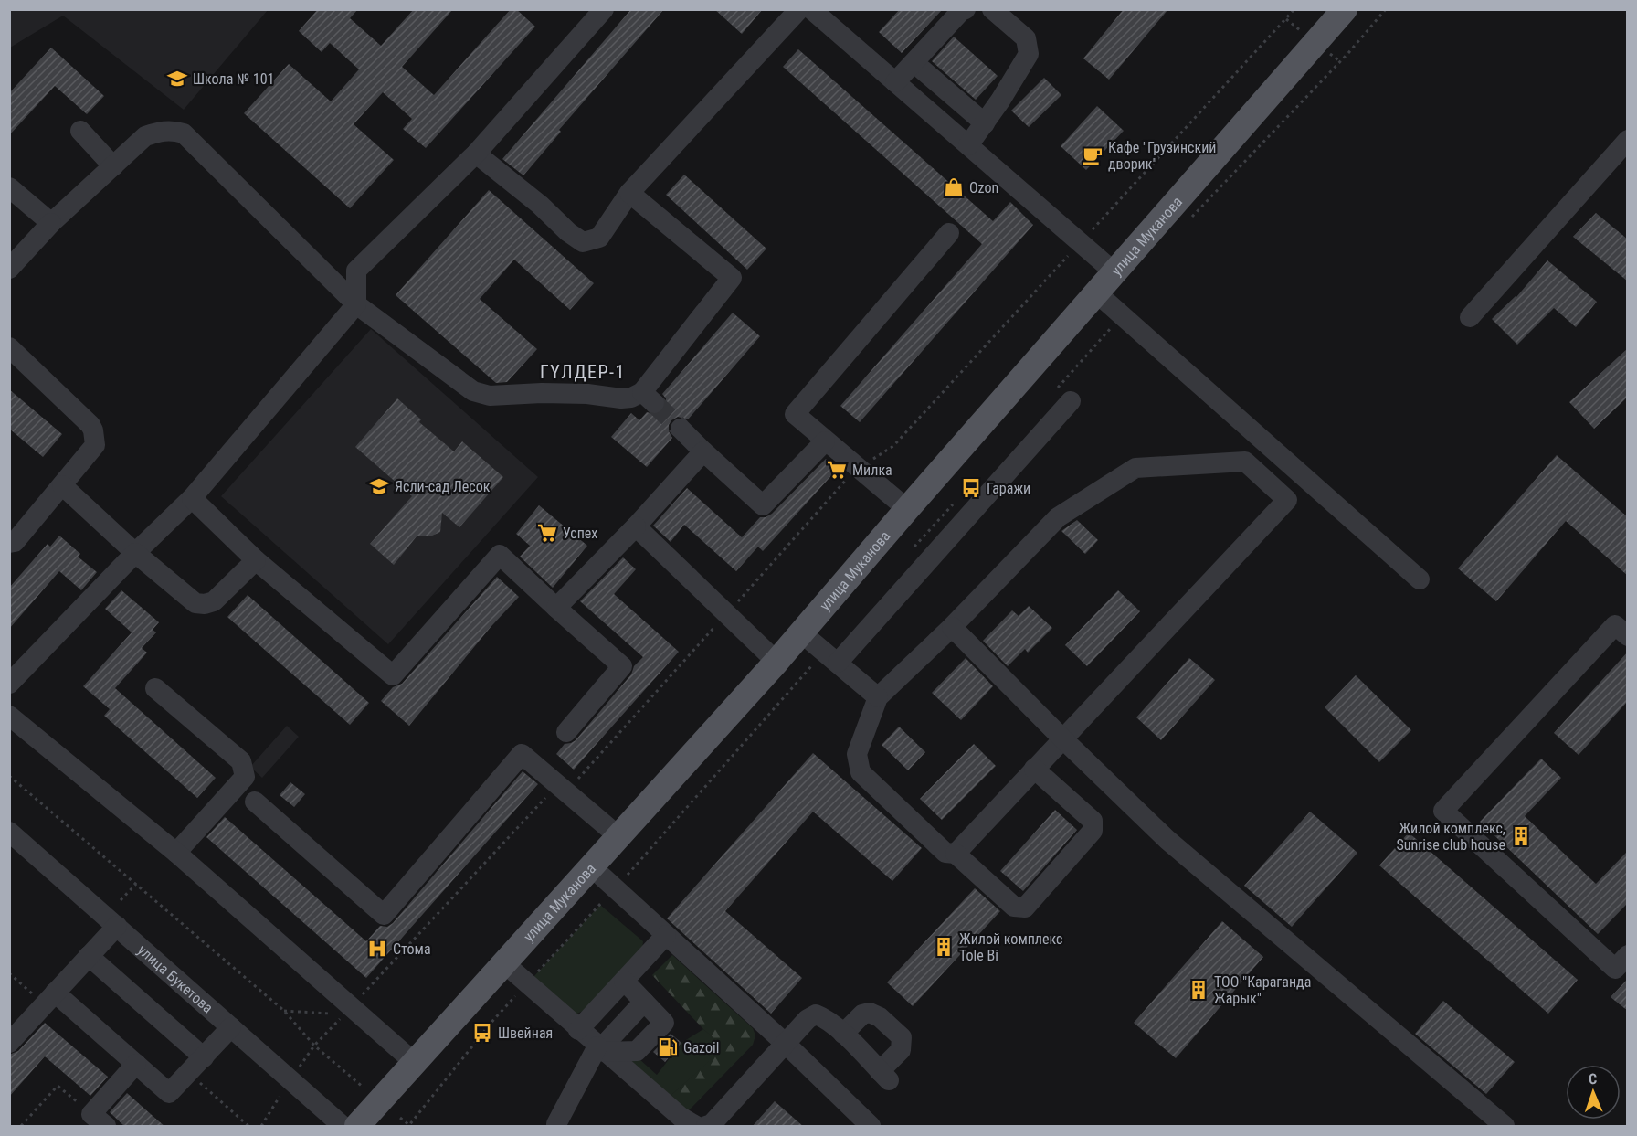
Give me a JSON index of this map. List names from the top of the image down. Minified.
{"streets":{"main road":["улица Муканова"],"street":["улица Букетова"]},"districts":["ГҮЛДЕР-1"],"places":{"school or university":["Школа № 101","Ясли-сад Лесок"],"cafe":["Кафе \"Грузинский дворик\""],"shop":["Ozon"],"supermarket":["Милка","Успех"],"bus stop":["Гаражи","Швейная"],"building":["Жилой комплекс, Sunrise club house","Жилой комплекс Tole Bi","ТОО \"Караганда Жарык\""],"hospital":["Стома"],"fuel station":["Gazoil"]},"north":"top"}
